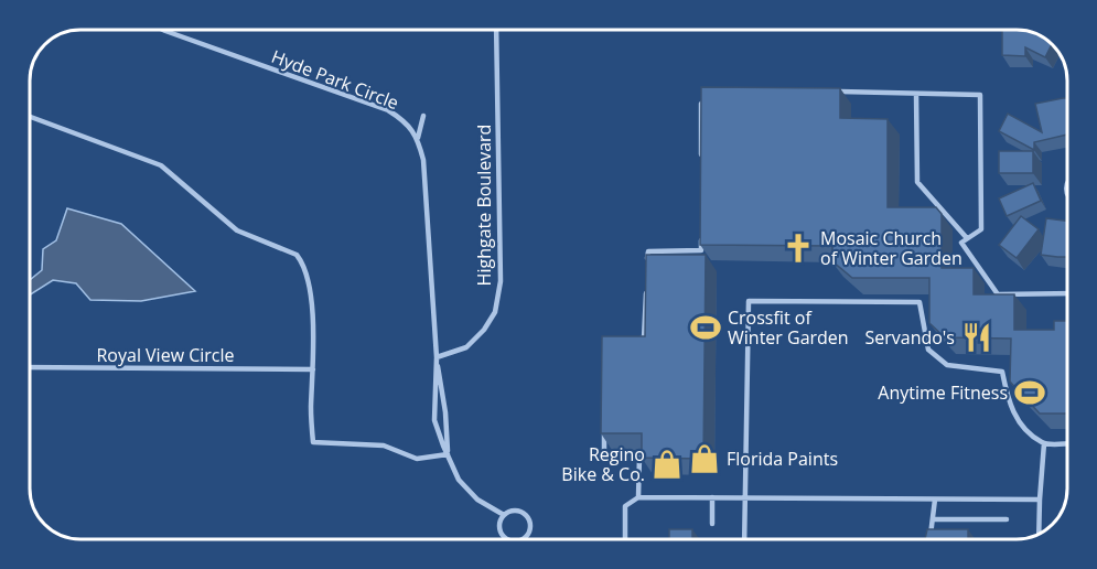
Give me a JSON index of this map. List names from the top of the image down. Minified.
{"streets":{"lane":["Hyde Park Circle","Highgate Boulevard","Royal View Circle"]},"places":{"church":["Mosaic Church of Winter Garden"],"sports":["Crossfit of Winter Garden","Anytime Fitness"],"restaurant":["Servando's"],"shop":["Florida Paints","Regino Bike & Co."]}}
